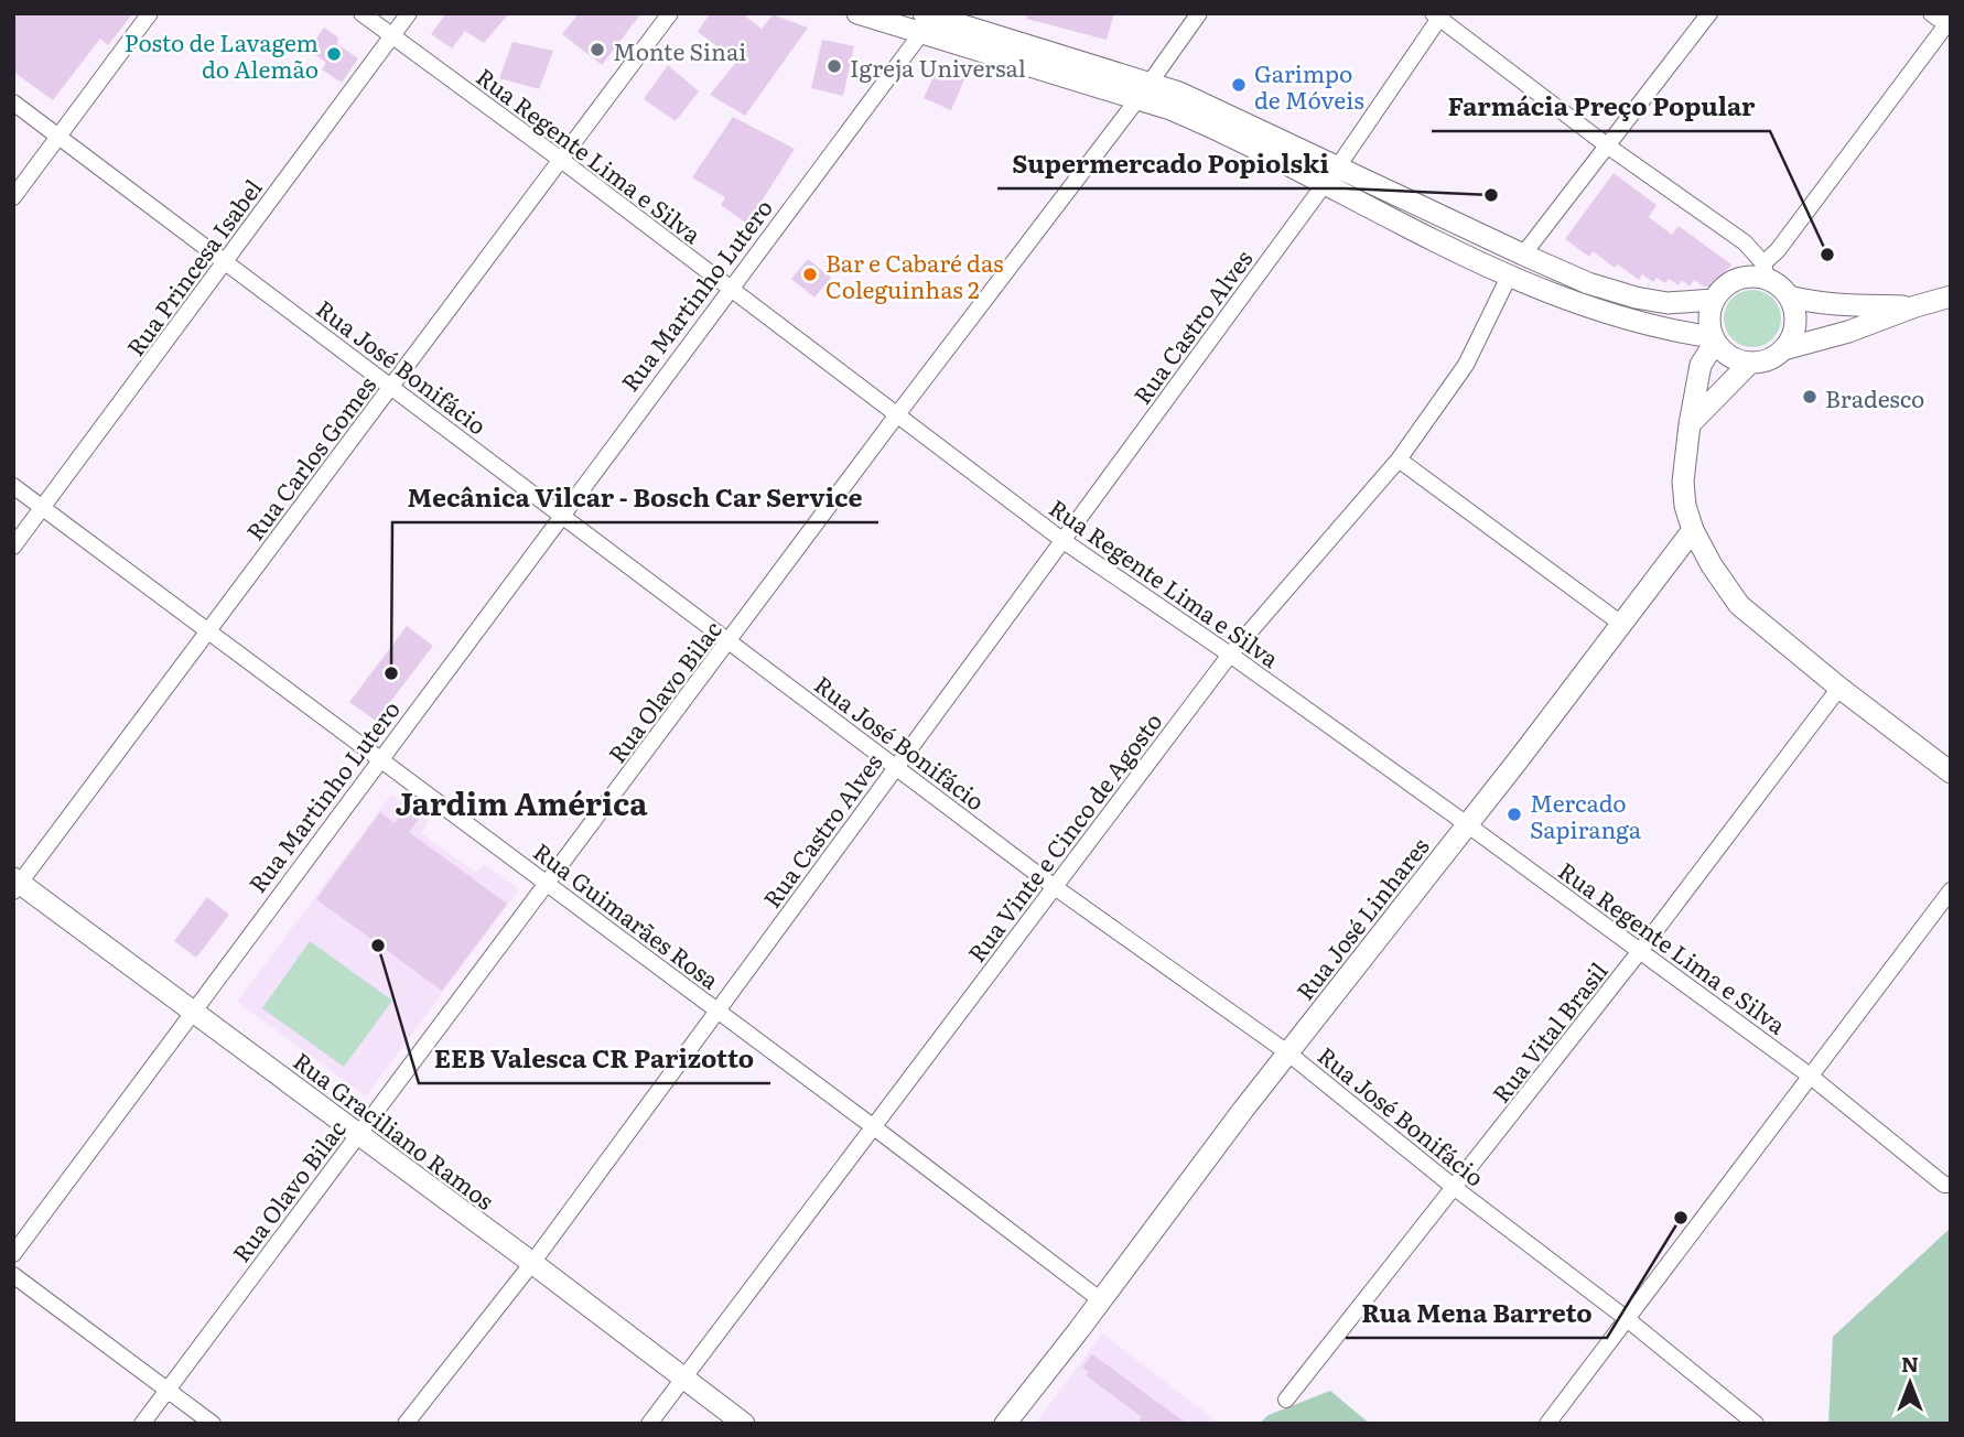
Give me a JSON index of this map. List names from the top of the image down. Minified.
{"streets":{"street":["Rua Regente Lima e Silva","Rua Princesa Isabel","Rua Martinho Lutero","Rua Castro Alves","Rua José Bonifácio","Rua Carlos Gomes","Rua Olavo Bilac","Rua Vinte e Cinco de Agosto","Rua Guimarães Rosa","Rua José Linhares","Rua Vital Brasil","Rua Graciliano Ramos"]},"crossings":[["Rua Regente Lima e Silva","Rua Princesa Isabel"],["Rua Regente Lima e Silva","Rua Martinho Lutero"],["Rua Regente Lima e Silva","Rua Castro Alves"],["Rua Regente Lima e Silva","Rua Carlos Gomes"],["Rua Regente Lima e Silva","Rua Olavo Bilac"],["Rua Regente Lima e Silva","Rua Vinte e Cinco de Agosto"],["Rua Regente Lima e Silva","Rua José Linhares"],["Rua Regente Lima e Silva","Rua Vital Brasil"],["Rua Princesa Isabel","Rua José Bonifácio"],["Rua Princesa Isabel","Rua Guimarães Rosa"],["Rua Martinho Lutero","Rua José Bonifácio"],["Rua Martinho Lutero","Rua Guimarães Rosa"],["Rua Martinho Lutero","Rua Graciliano Ramos"],["Rua Castro Alves","Rua José Bonifácio"],["Rua Castro Alves","Rua Guimarães Rosa"],["Rua Castro Alves","Rua Graciliano Ramos"],["Rua José Bonifácio","Rua Carlos Gomes"],["Rua José Bonifácio","Rua Olavo Bilac"],["Rua José Bonifácio","Rua Vinte e Cinco de Agosto"],["Rua José Bonifácio","Rua José Linhares"],["Rua José Bonifácio","Rua Vital Brasil"],["Rua Carlos Gomes","Rua Guimarães Rosa"],["Rua Carlos Gomes","Rua Graciliano Ramos"],["Rua Olavo Bilac","Rua Guimarães Rosa"],["Rua Olavo Bilac","Rua Graciliano Ramos"],["Rua Vinte e Cinco de Agosto","Rua Guimarães Rosa"],["Rua Vinte e Cinco de Agosto","Rua Graciliano Ramos"],["Rua Guimarães Rosa","Rua José Linhares"]],"districts":["Jardim América"],"places":["Monte Sinai","Posto de Lavagem do Alemão","Igreja Universal","Garimpo de Móveis","Supermercado Popiolski","Farmácia Preço Popular","Bar e Cabaré das Coleguinhas 2","Bradesco","Mecânica Vilcar - Bosch Car Service","Mercado Sapiranga","EEB Valesca CR Parizotto","Rua Mena Barreto"],"north":"top"}
